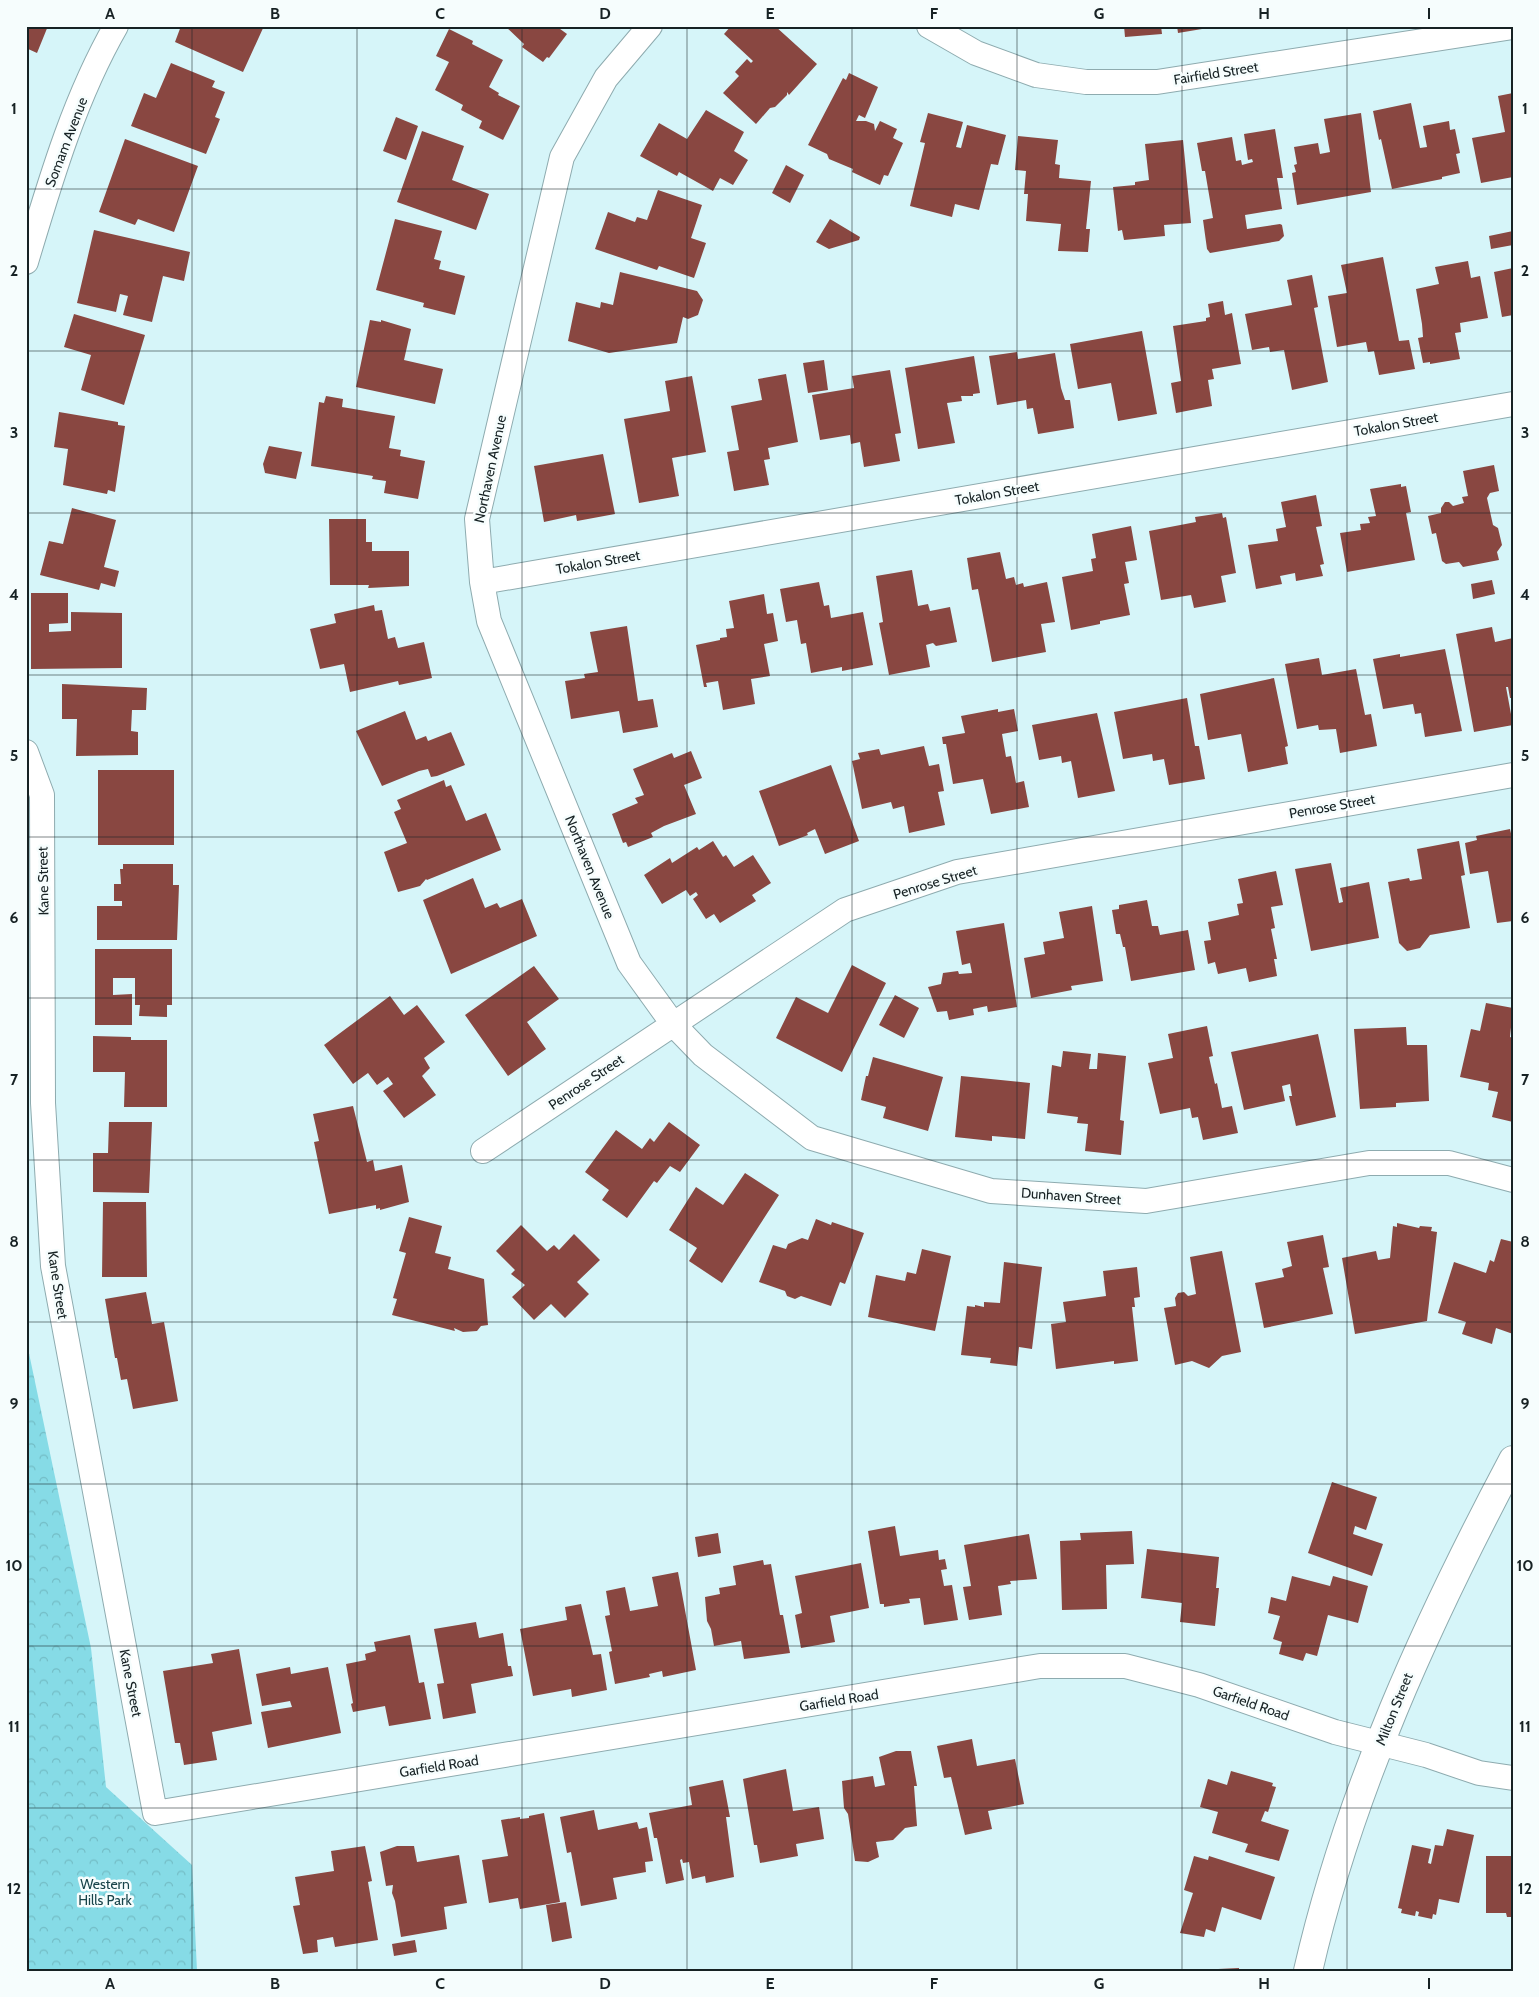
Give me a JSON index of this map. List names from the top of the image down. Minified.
{"streets":{"main road":["Milton Street"],"street":["Fairfield Street","Somam Avenue","Tokalon Street","Northaven Avenue","Penrose Street","Kane Street","Dunhaven Street","Garfield Road"]},"crossings":[["Tokalon Street","Northaven Avenue"],["Northaven Avenue","Penrose Street"],["Northaven Avenue","Dunhaven Street"],["Penrose Street","Dunhaven Street"],["Kane Street","Garfield Road"],["Garfield Road","Milton Street"]],"parks":["Western Hills Park"],"grid":{"columns":["A","B","C","D","E","F","G","H","I"],"rows":["1","2","3","4","5","6","7","8","9","10","11","12"]}}
